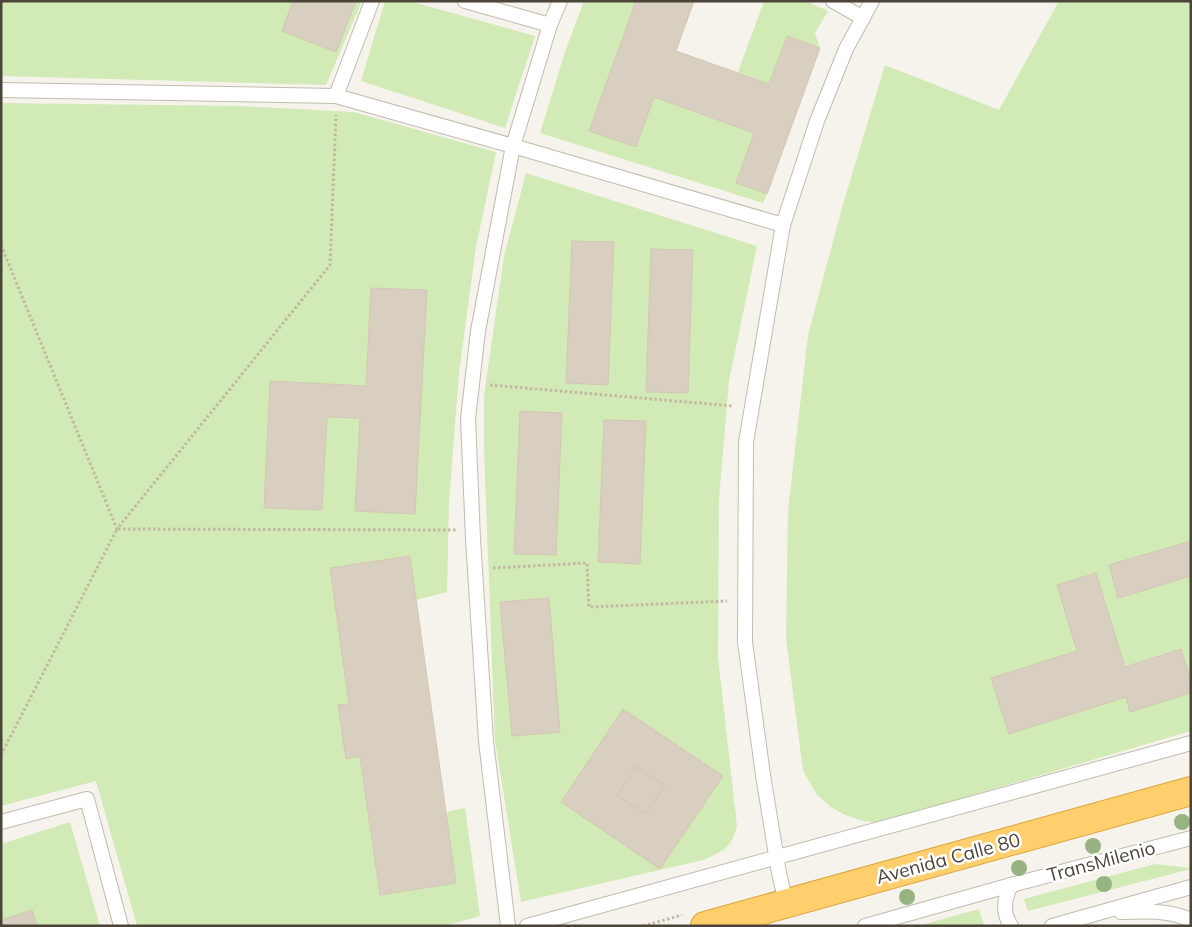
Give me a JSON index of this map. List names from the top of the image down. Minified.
{"streets":{"highway":["Avenida Calle 80"],"lane":["TransMilenio"]}}
